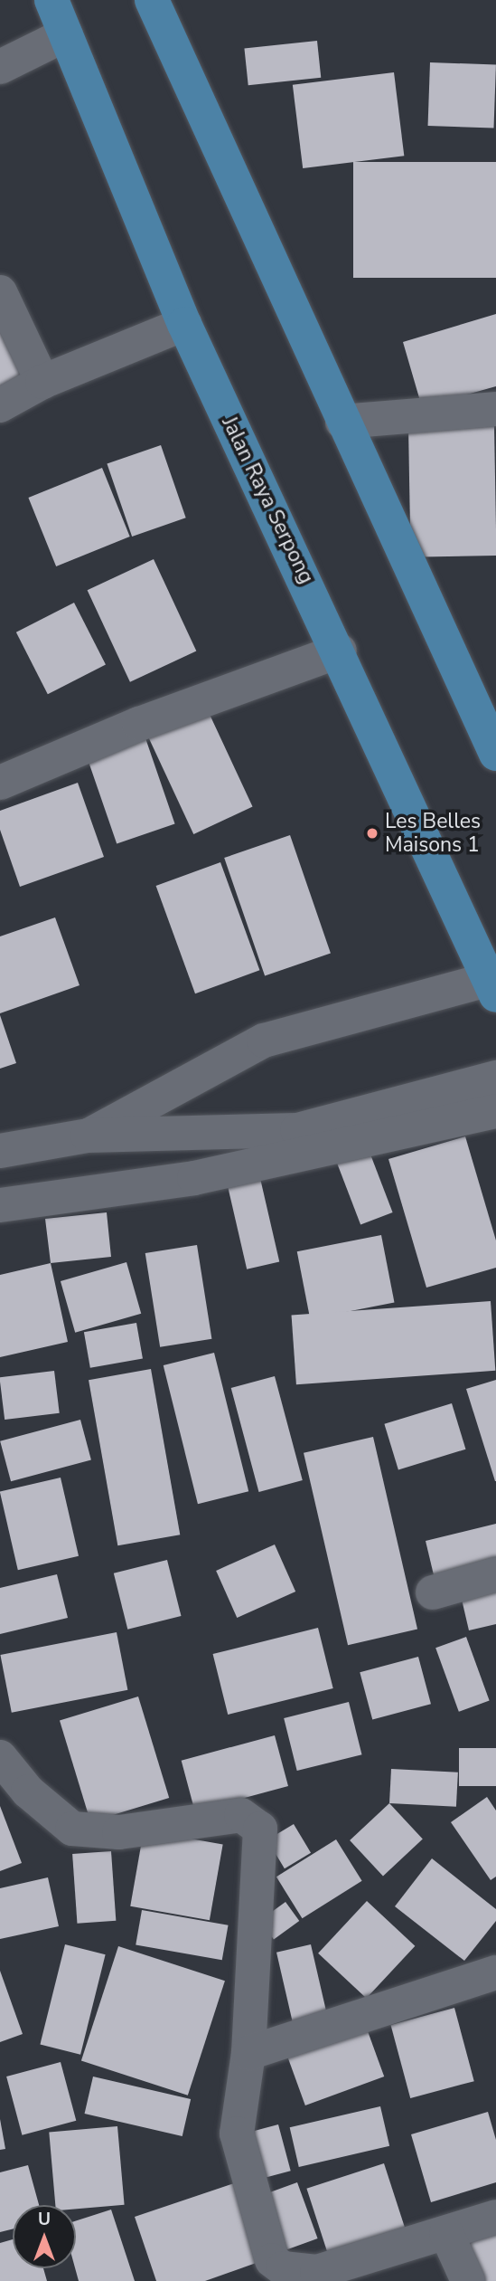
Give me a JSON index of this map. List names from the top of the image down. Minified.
{"streets":{"main road":["Jalan Raya Serpong"]},"places":["Les Belles Maisons 1"],"north":"top"}
